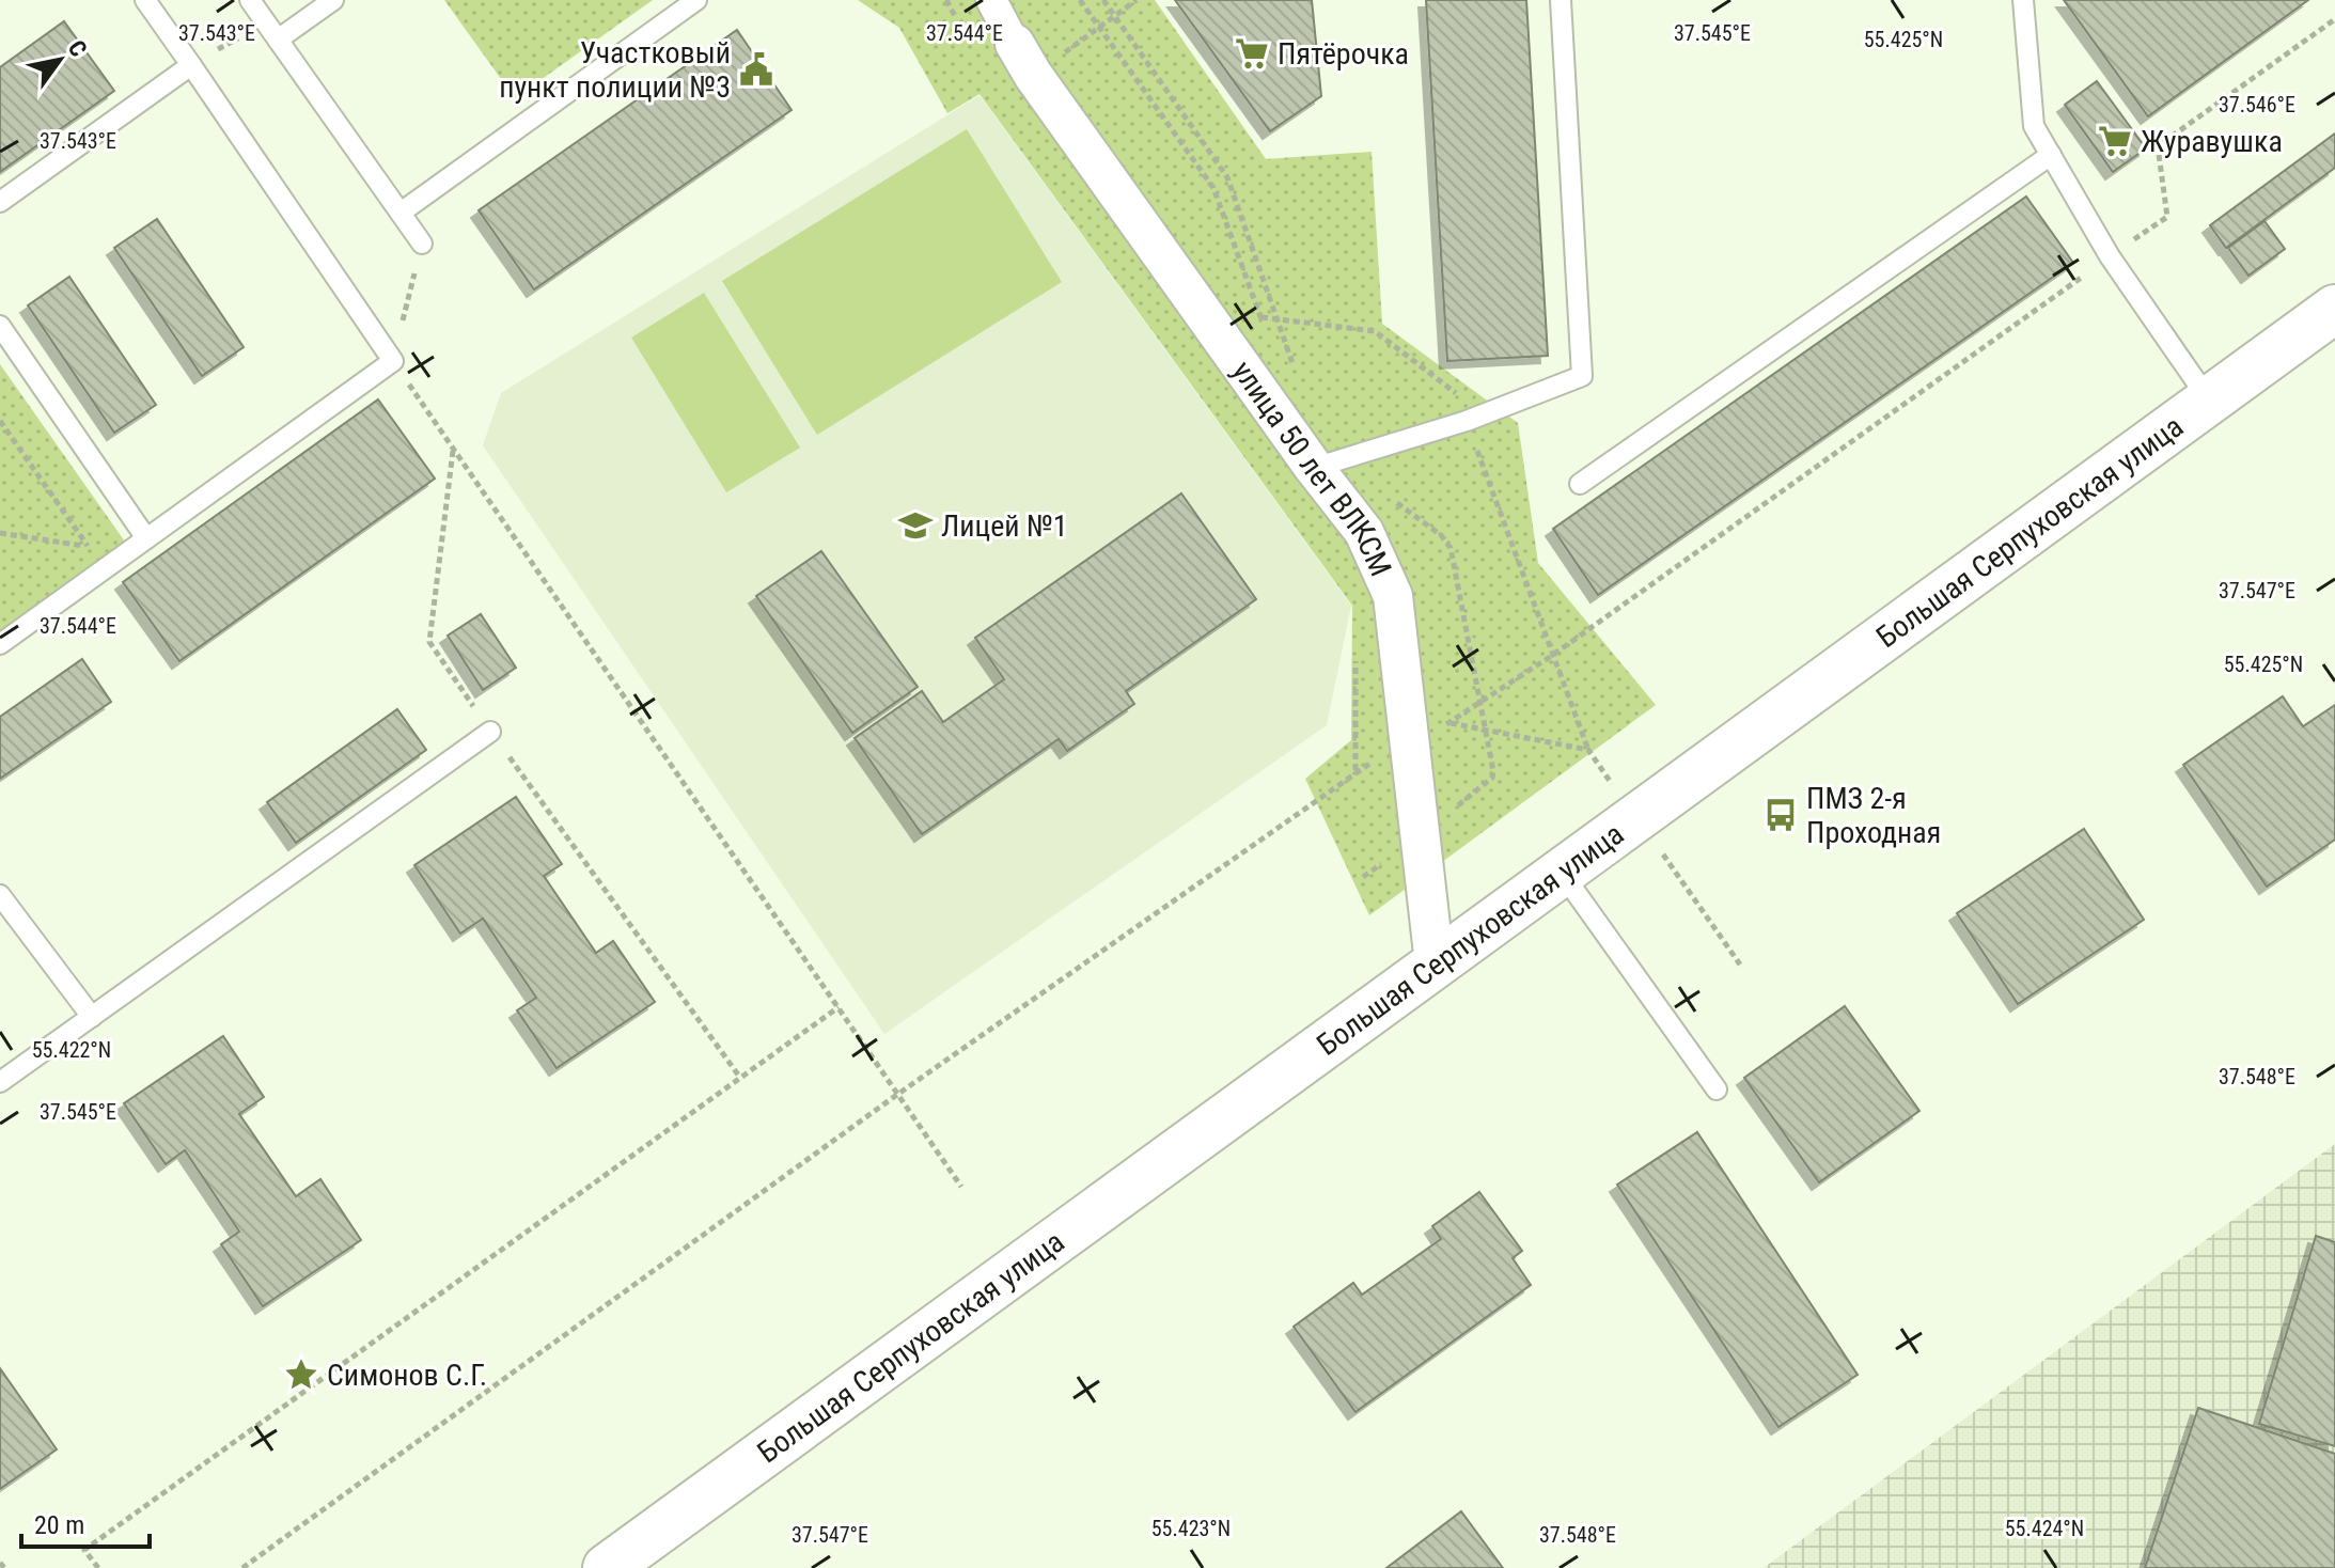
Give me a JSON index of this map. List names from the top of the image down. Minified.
{"streets":{"main road":["Большая Серпуховская улица"],"street":["улица 50 лет ВЛКСМ"]},"crossings":[["улица 50 лет ВЛКСМ","Большая Серпуховская улица"]],"places":{"supermarket":["Пятёрочка","Журавушка"],"public building":["Участковый пункт полиции №3"],"school or university":["Лицей №1"],"bus stop":["ПМЗ 2-я Проходная"],"place":["Симонов С.Г."]},"scale_bar":"20 m","north":"top right","coordinates":["37.543°E","37.544°E","37.545°E","55.425°N","37.546°E","37.547°E","55.422°N","37.548°E","55.423°N","55.424°N"]}
